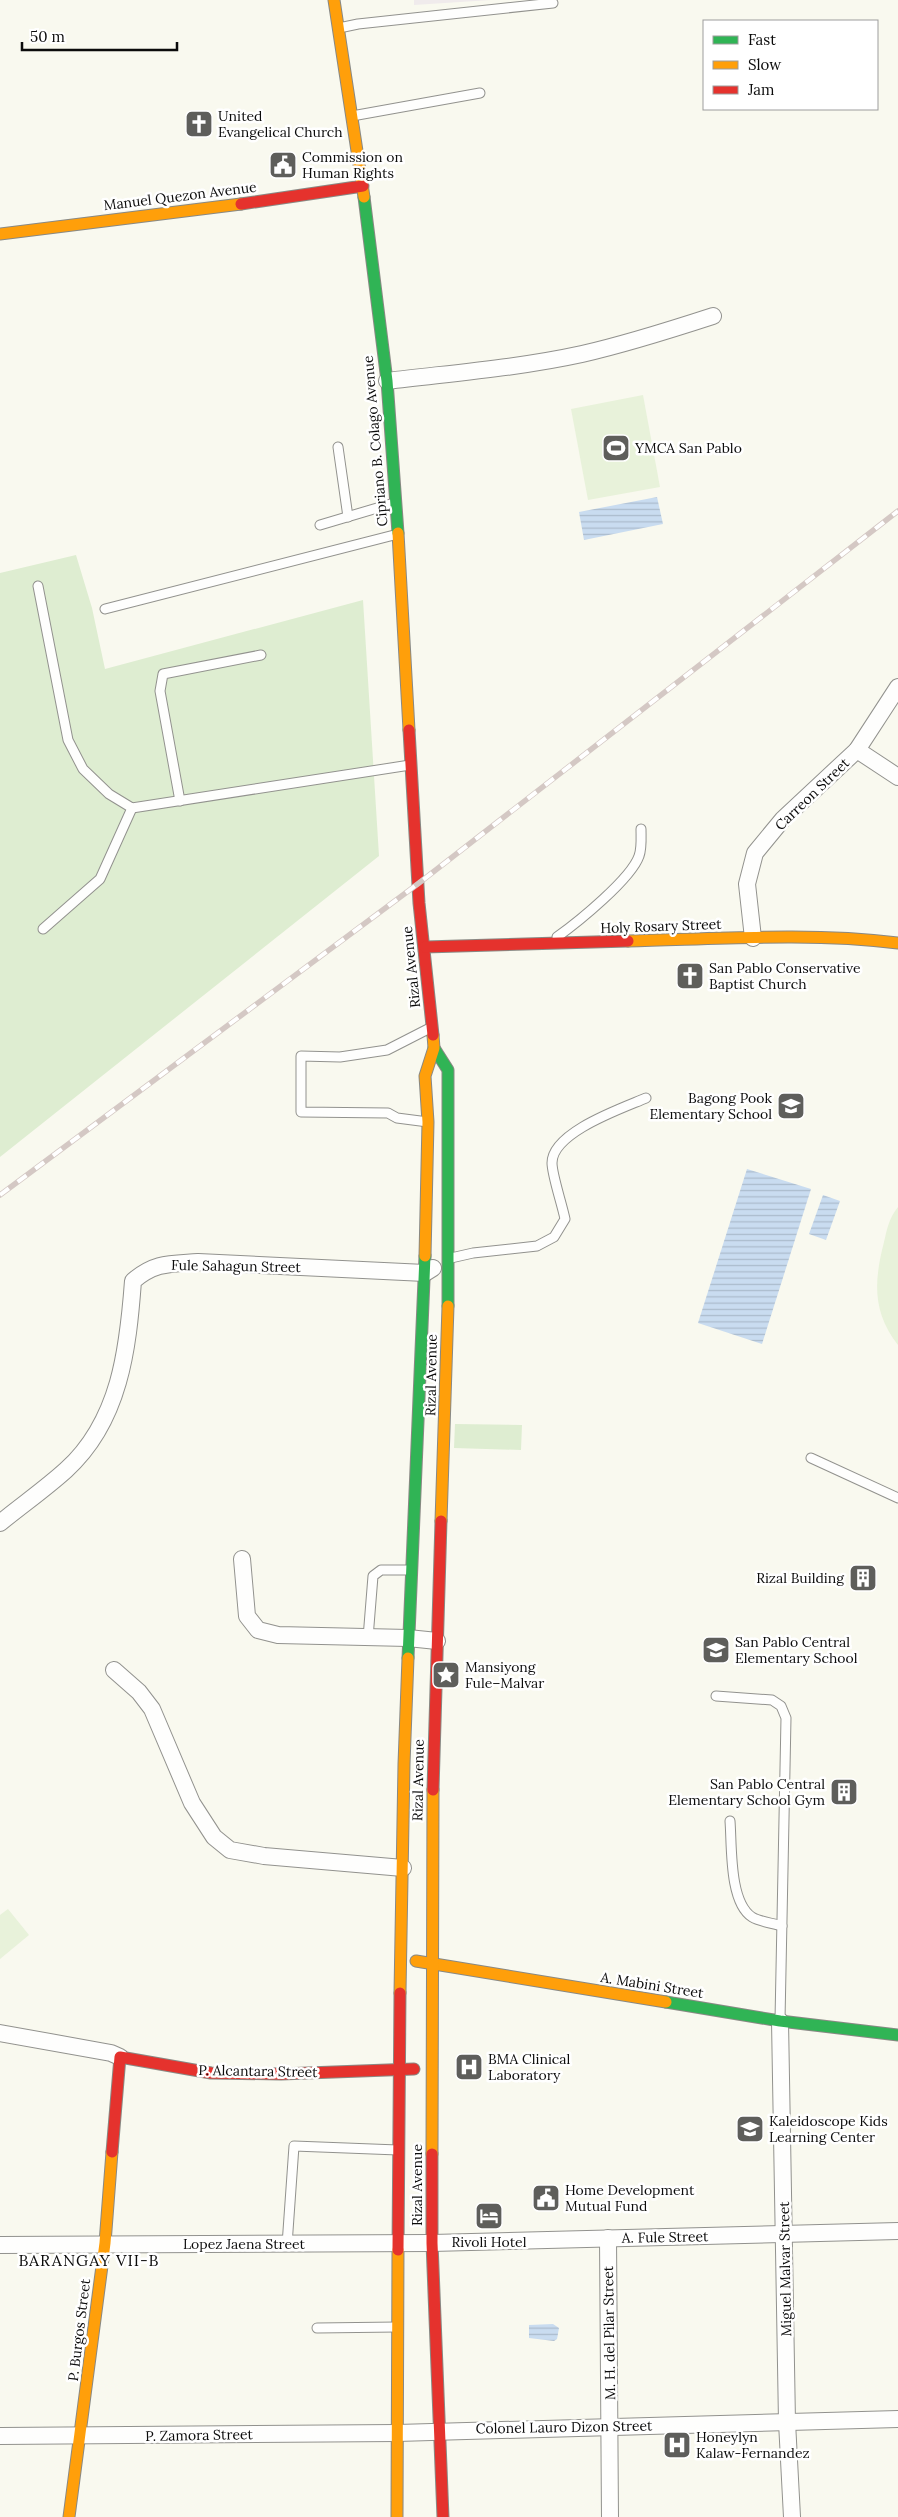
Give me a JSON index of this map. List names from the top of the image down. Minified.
{"streets":{"main road":["Manuel Quezon Avenue","Cipriano B. Colago Avenue","Holy Rosary Street","Rizal Avenue","A. Mabini Street","P. Alcantara Street","P. Burgos Street"],"street":["Carreon Street","Fule Sahagun Street","A. Fule Street","Lopez Jaena Street","Miguel Malvar Street","M. H. del Pilar Street","Colonel Lauro Dizon Street","P. Zamora Street"]},"crossings":[["Manuel Quezon Avenue","Cipriano B. Colago Avenue"],["Cipriano B. Colago Avenue","Rizal Avenue"],["Carreon Street","Holy Rosary Street"],["Holy Rosary Street","Rizal Avenue"],["Rizal Avenue","Fule Sahagun Street"],["Rizal Avenue","A. Mabini Street"],["Rizal Avenue","P. Alcantara Street"],["Rizal Avenue","A. Fule Street"],["Rizal Avenue","Lopez Jaena Street"],["Rizal Avenue","Colonel Lauro Dizon Street"],["Rizal Avenue","P. Zamora Street"],["A. Mabini Street","Miguel Malvar Street"],["P. Alcantara Street","P. Burgos Street"],["A. Fule Street","Lopez Jaena Street"],["A. Fule Street","Miguel Malvar Street"],["A. Fule Street","M. H. del Pilar Street"],["Lopez Jaena Street","P. Burgos Street"],["Miguel Malvar Street","Colonel Lauro Dizon Street"],["P. Burgos Street","P. Zamora Street"],["M. H. del Pilar Street","Colonel Lauro Dizon Street"],["Colonel Lauro Dizon Street","P. Zamora Street"]],"districts":["BARANGAY VII-B"],"places":{"church":["United Evangelical Church","San Pablo Conservative Baptist Church"],"public building":["Commission on Human Rights","Home Development Mutual Fund"],"sports":["YMCA San Pablo"],"school or university":["Bagong Pook Elementary School","San Pablo Central Elementary School","Kaleidoscope Kids Learning Center"],"building":["Rizal Building","San Pablo Central Elementary School Gym"],"place":["Mansiyong Fule–Malvar"],"hospital":["BMA Clinical Laboratory","Honeylyn Kalaw-Fernandez"],"hotel":["Rivoli Hotel"]},"legend":["Fast","Slow","Jam"],"scale_bar":"50 m"}
